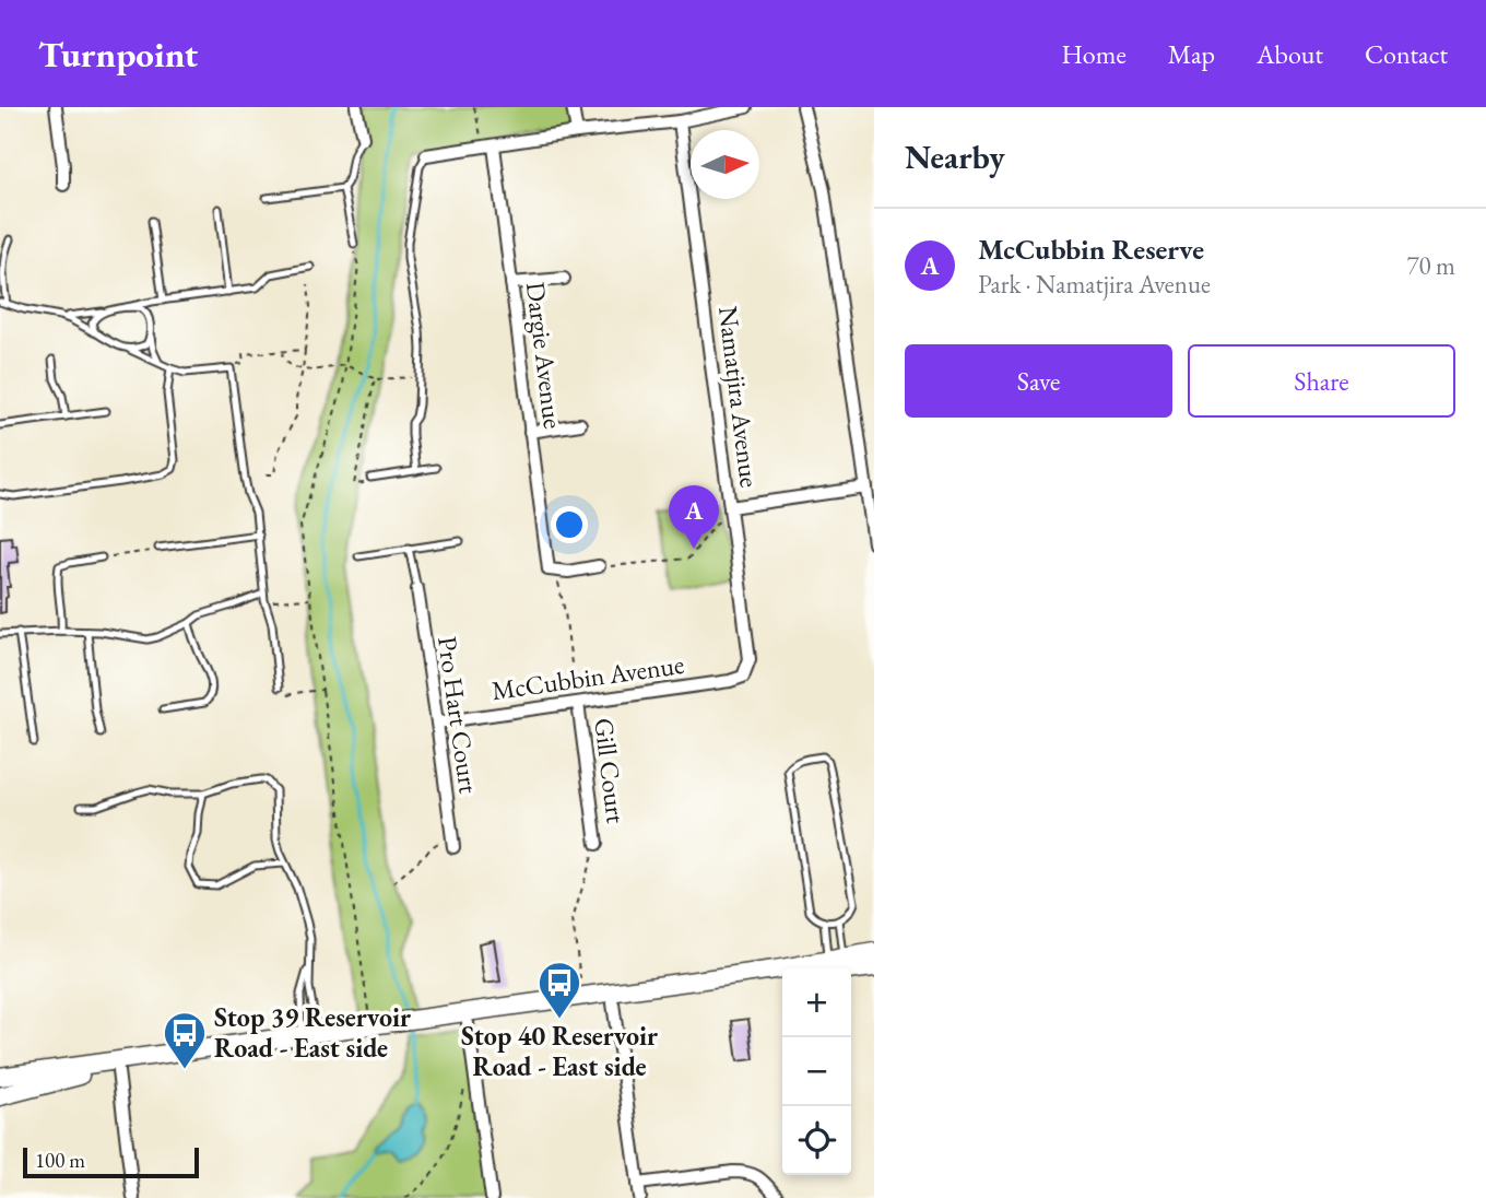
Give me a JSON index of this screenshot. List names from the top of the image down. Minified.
{"streets":{"street":["Dargie Avenue","Namatjira Avenue","McCubbin Avenue","Pro Hart Court","Gill Court"]},"crossings":[["Namatjira Avenue","McCubbin Avenue"],["McCubbin Avenue","Pro Hart Court"],["McCubbin Avenue","Gill Court"]],"places":{"bus stop":["Stop 40 Reservoir Road - East side","Stop 39 Reservoir Road - East side"]},"scale_bar":"100 m","north":"right","page":{"header":"Turnpoint","nav":["Home","Map","About","Contact"],"heading":"Nearby","list":[{"mark":"A","name":"McCubbin Reserve","note":"Park · Namatjira Avenue","value":"70 m"}],"buttons":["Save","Share"],"pins":"A","map_buttons":["+","−"],"scale":"100 m"}}
